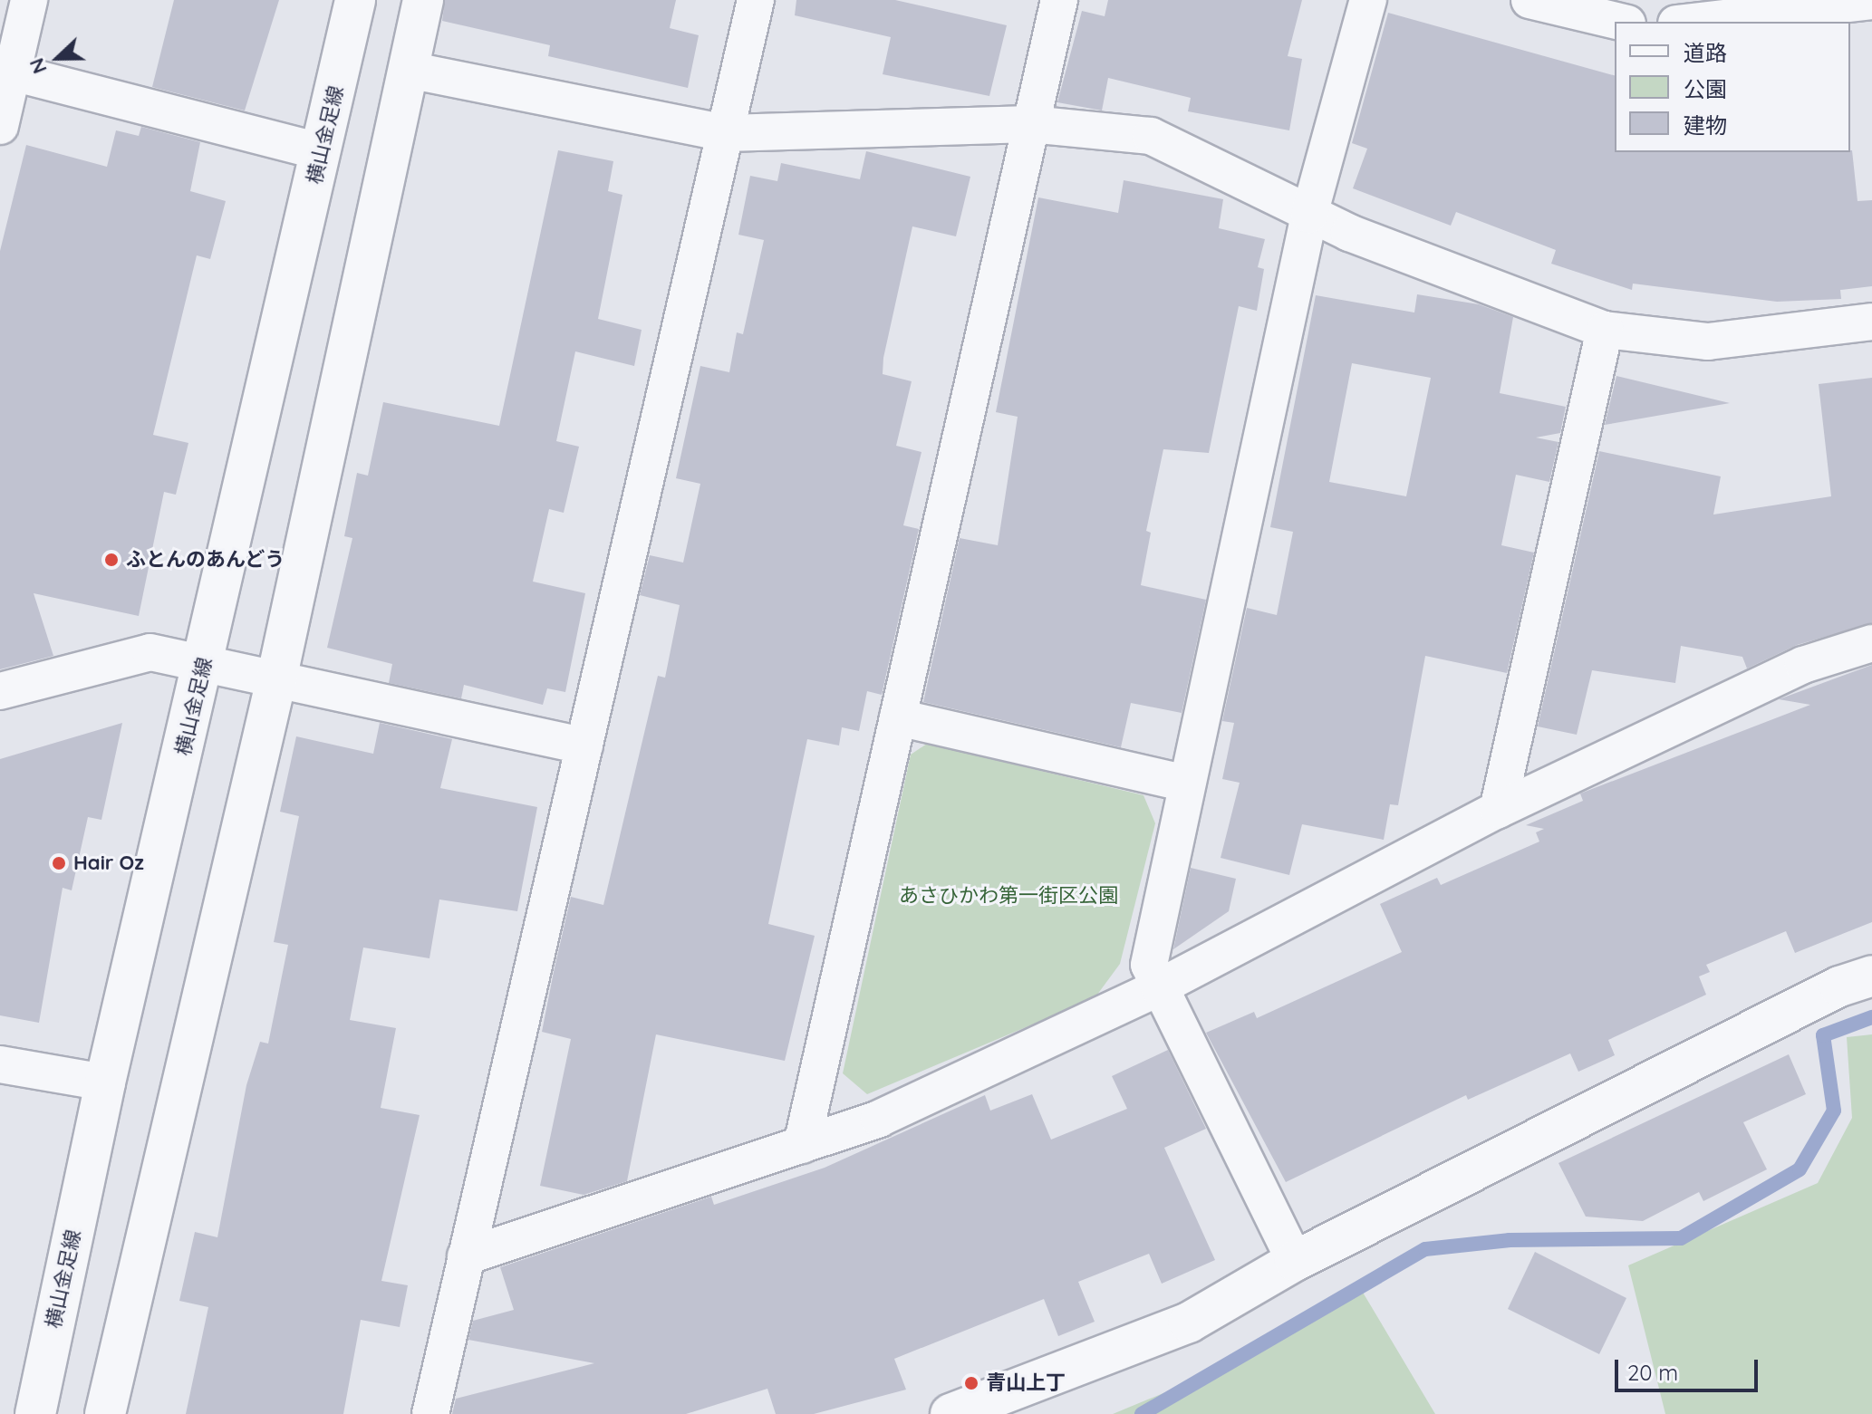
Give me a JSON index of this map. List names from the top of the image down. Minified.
{"streets":{"street":["横山金足線"]},"parks":["あさひかわ第一街区公園"],"places":["ふとんのあんどう","Hair Oz","青山上丁"],"legend":["道路","公園","建物"],"scale_bar":"20 m","north":"left"}
